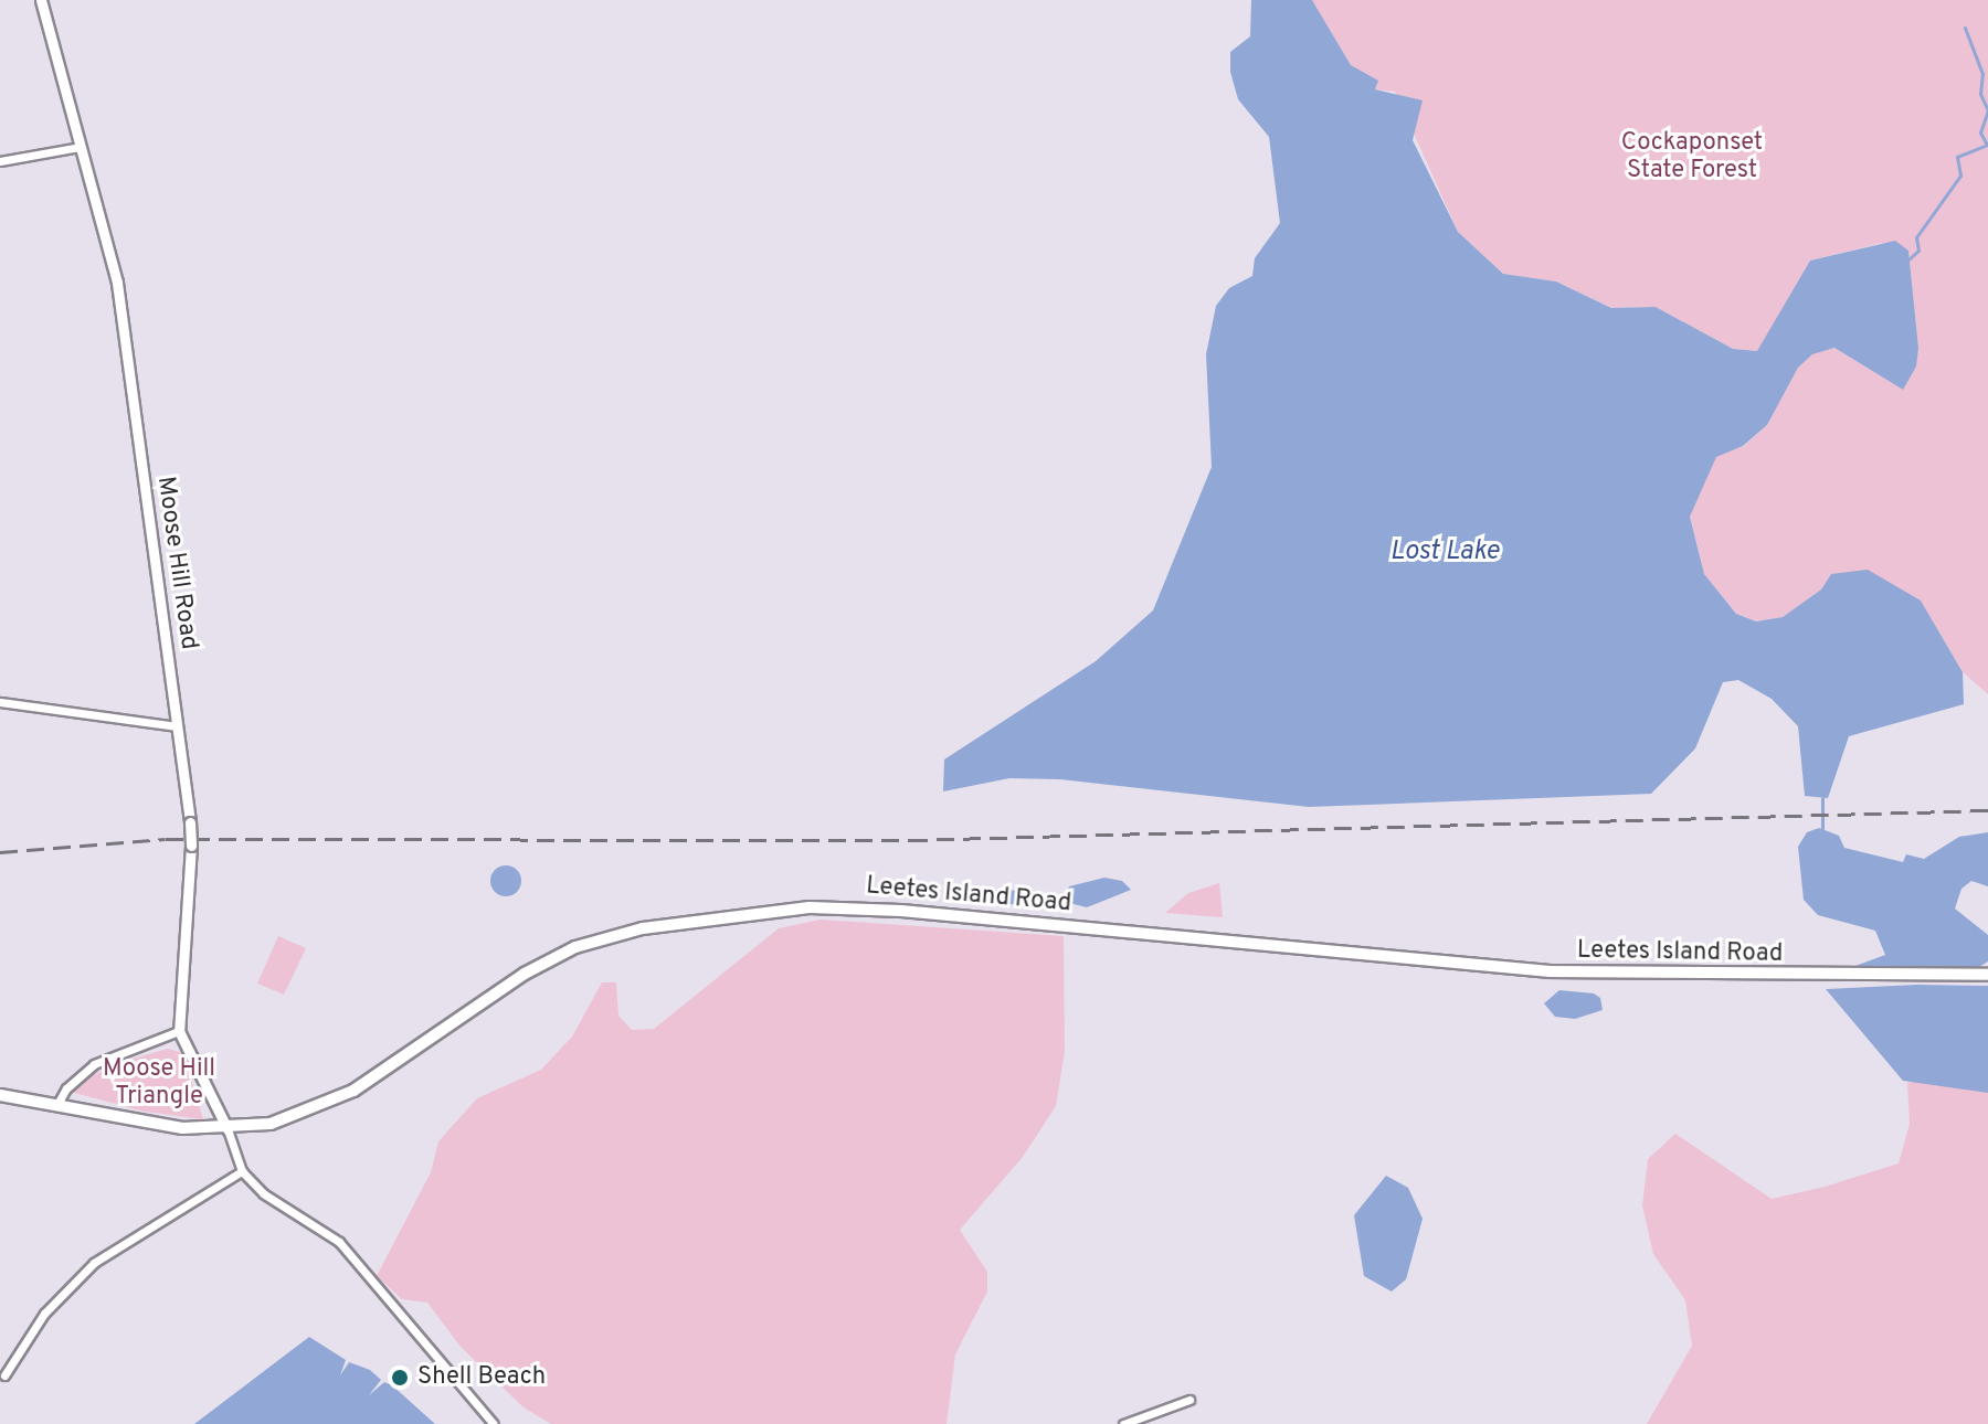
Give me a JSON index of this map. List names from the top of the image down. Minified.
{"streets":{"main road":["Leetes Island Road"],"street":["Moose Hill Road"]},"water":["Lost Lake"],"parks":["Cockaponset State Forest","Moose Hill Triangle"],"places":["Shell Beach"]}
